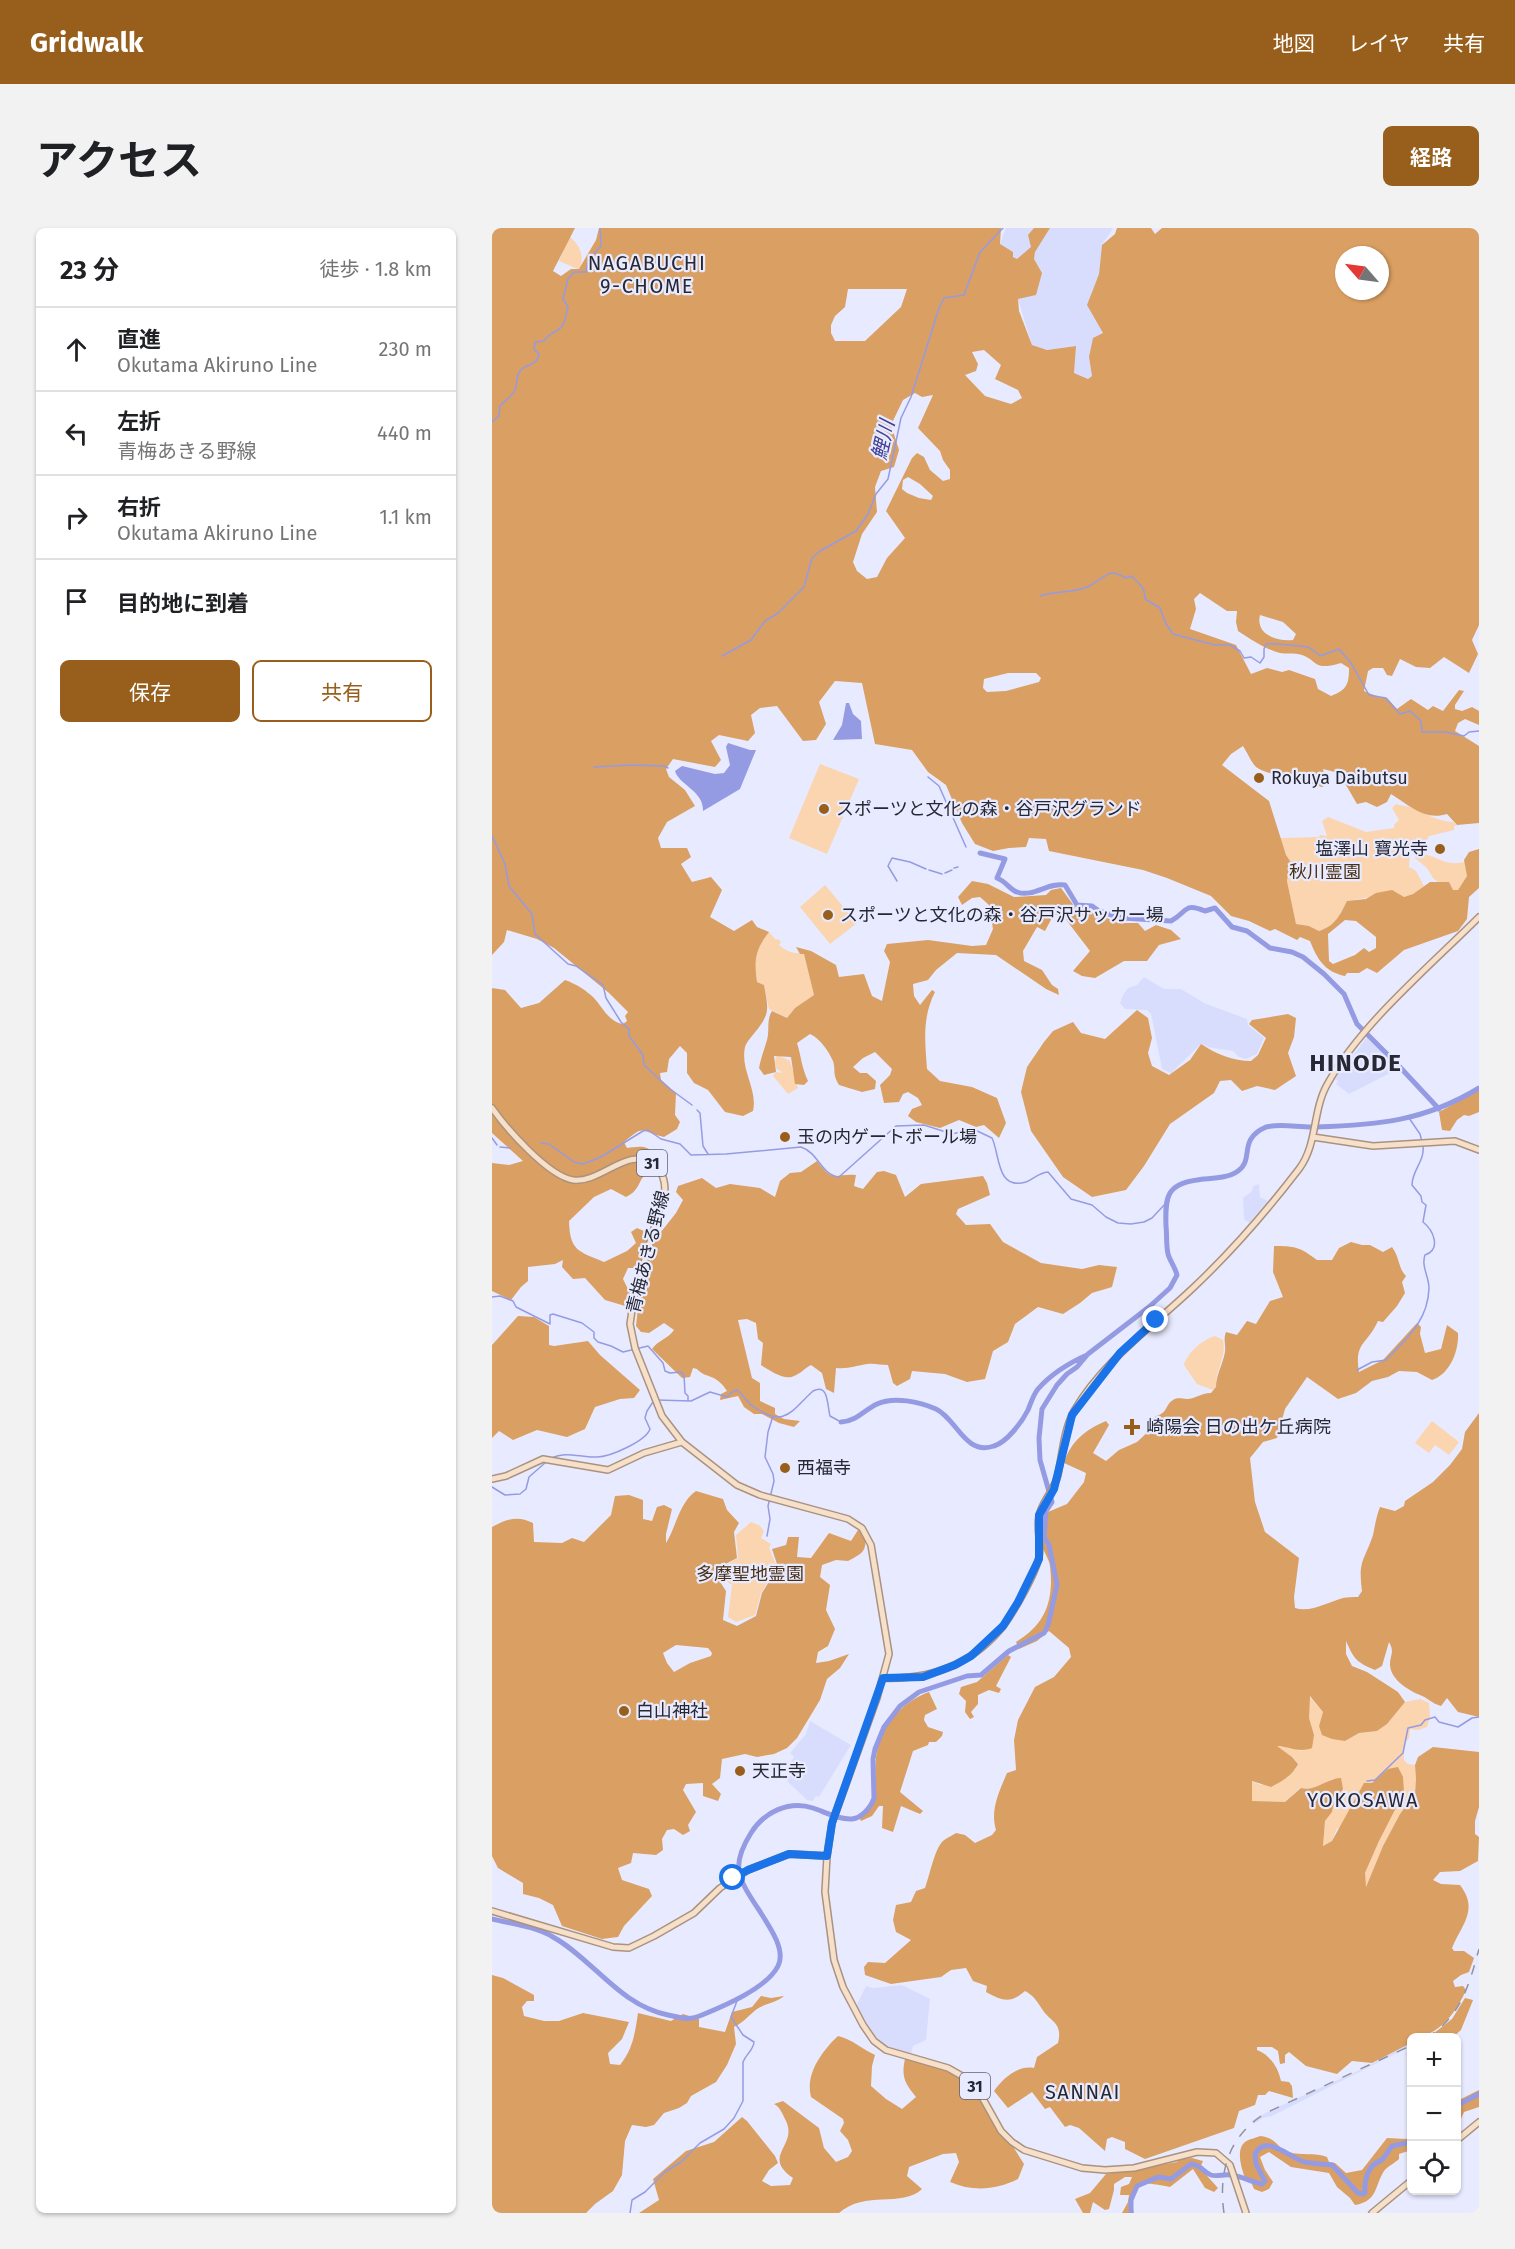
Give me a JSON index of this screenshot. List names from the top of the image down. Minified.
{"streets":{"main road":["31","青梅あきる野線"]},"districts":["NAGABUCHI 9-CHOME","HINODE","YOKOSAWA","SANNAI"],"water":["鯉川"],"parks":["秋川霊園","多摩聖地霊園"],"places":{"other":["Rokuya Daibutsu","スポーツと文化の森・谷戸沢グランド","塩澤山 寶光寺","スポーツと文化の森・谷戸沢サッカー場","玉の内ゲートボール場","西福寺","白山神社","天正寺"],"health":["崎陽会 日の出ケ丘病院"]},"north":"top left","page":{"header":"Gridwalk","nav":["地図","レイヤ","共有"],"title":"アクセス","buttons":["経路",["保存","共有"]],"heading":["23 分","徒歩 · 1.8 km"],"list":[["直進","Okutama Akiruno Line","230 m"],["左折","青梅あきる野線","440 m"],["右折","Okutama Akiruno Line","1.1 km"],"目的地に到着"],"map_buttons":["+","−"]}}
